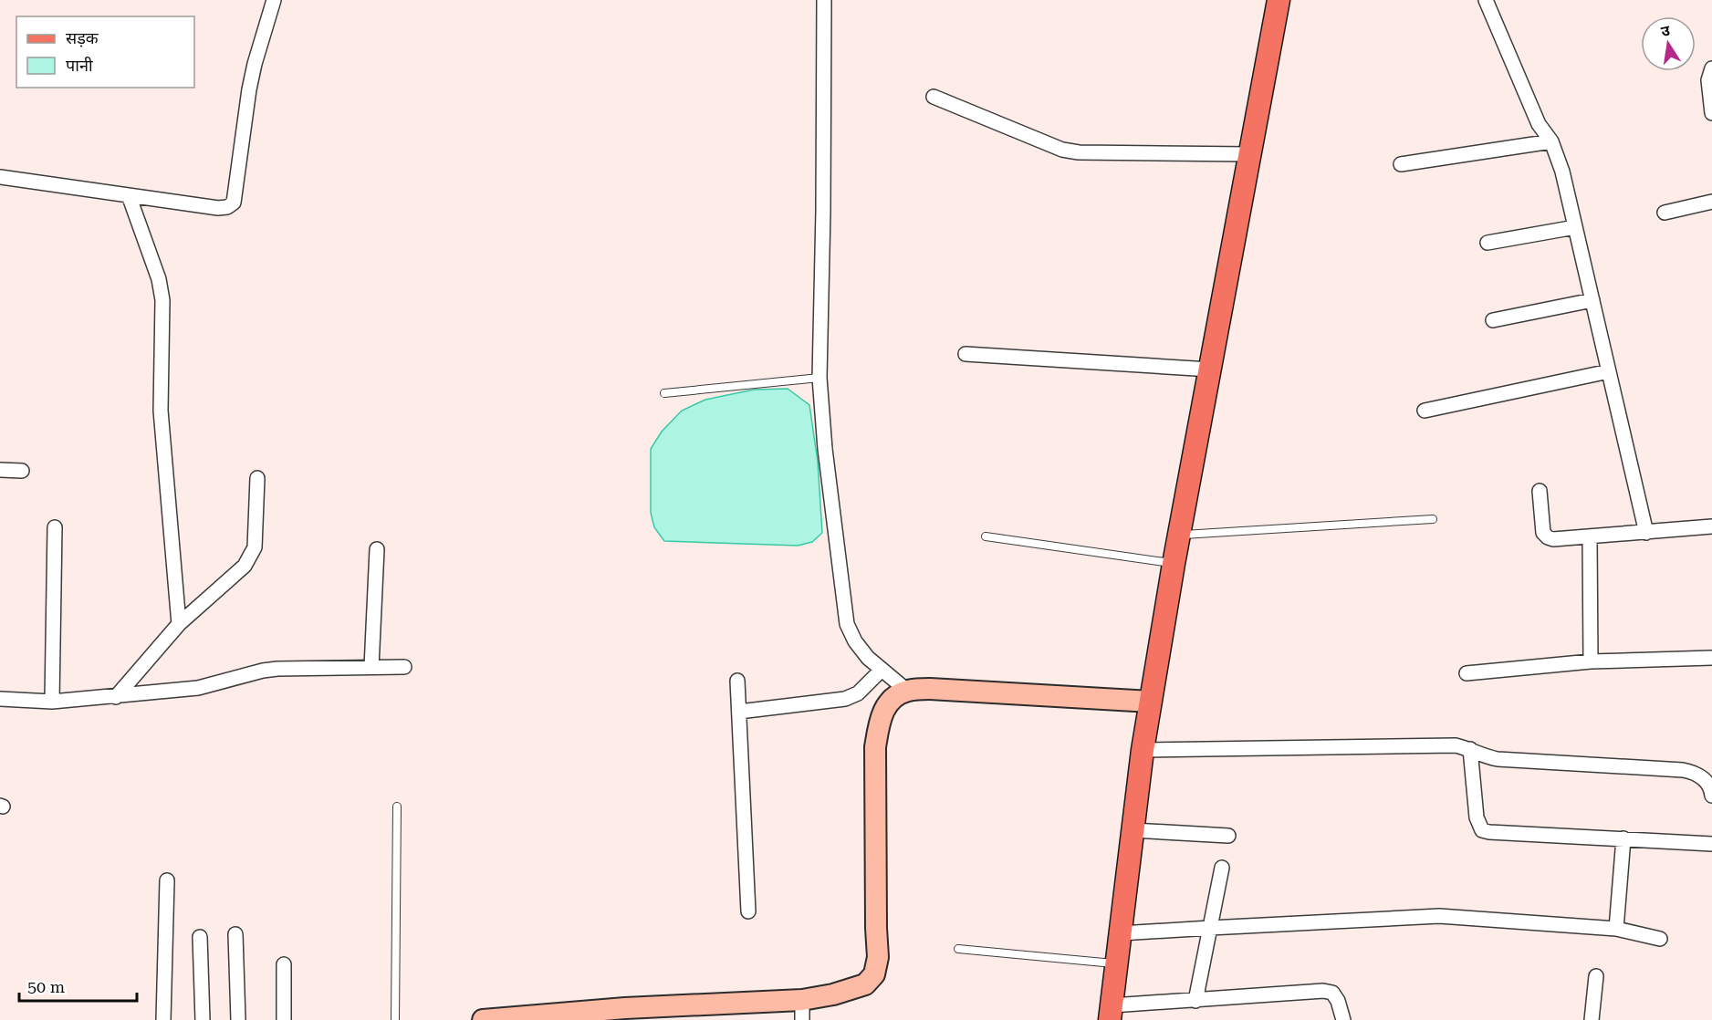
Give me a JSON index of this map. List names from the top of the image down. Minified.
{"legend":["सड़क","पानी"],"scale_bar":"50 m","north":"top"}
